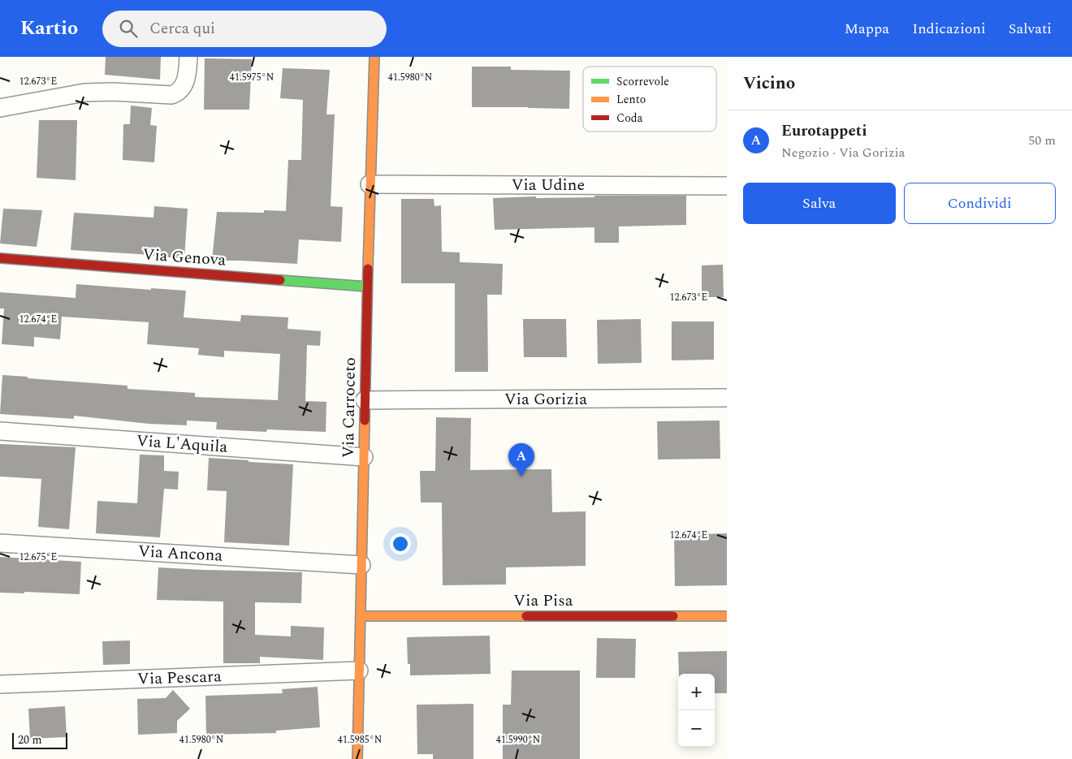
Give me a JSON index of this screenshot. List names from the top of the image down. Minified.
{"streets":{"street":["Via Udine","Via Genova","Via Gorizia","Via Carroceto","Via L'Aquila","Via Ancona","Via Pisa","Via Pescara"]},"crossings":[["Via Udine","Via Carroceto"],["Via Genova","Via Carroceto"],["Via Gorizia","Via Carroceto"],["Via Carroceto","Via L'Aquila"],["Via Carroceto","Via Ancona"],["Via Carroceto","Via Pisa"],["Via Carroceto","Via Pescara"]],"legend":["Scorrevole","Lento","Coda"],"scale_bar":"20 m","page":{"header":"Kartio","search":"Cerca qui","nav":["Mappa","Indicazioni","Salvati"],"heading":"Vicino","list":[{"mark":"A","name":"Eurotappeti","note":"Negozio · Via Gorizia","value":"50 m"}],"buttons":["Salva","Condividi"],"pins":"A","map_buttons":["+","−"],"scale":"20 m"},"coordinates":["41.5975°N","41.5980°N","12.673°E","12.674°E","12.675°E","41.5985°N","41.5990°N"]}
